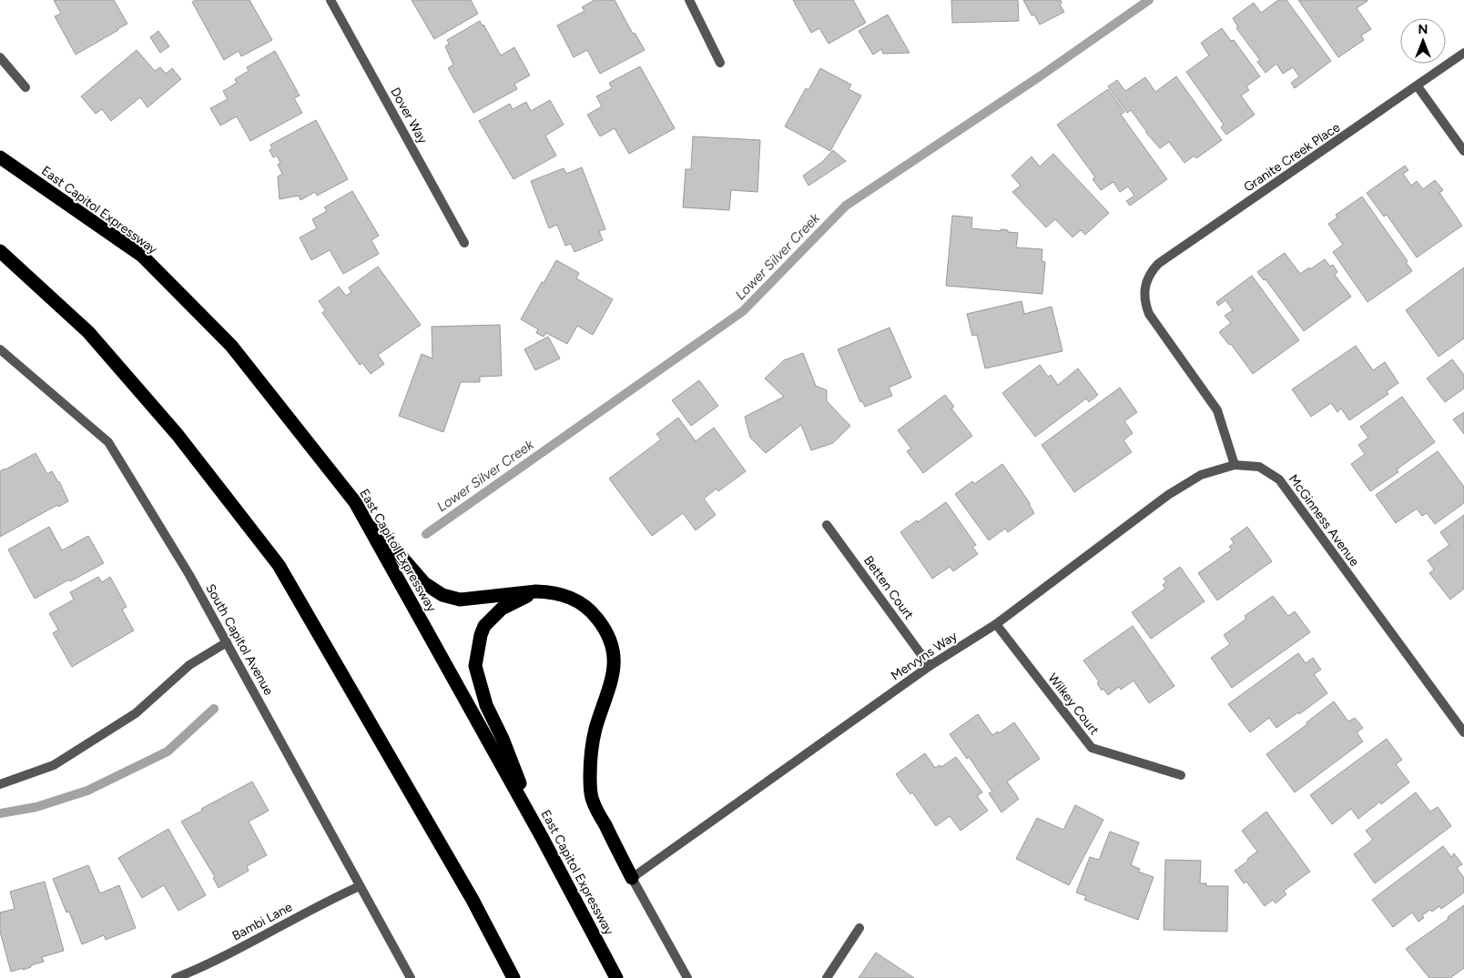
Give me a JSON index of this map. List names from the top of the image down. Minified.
{"streets":{"highway":["East Capitol Expressway"],"street":["Dover Way","Granite Creek Place","McGinness Avenue","Betten Court","South Capitol Avenue","Mervyns Way","Wilkey Court","Bambi Lane"]},"crossings":[["Granite Creek Place","McGinness Avenue"],["Granite Creek Place","Mervyns Way"],["McGinness Avenue","Mervyns Way"],["Betten Court","Mervyns Way"],["South Capitol Avenue","Bambi Lane"],["Mervyns Way","Wilkey Court"]],"water":["Lower Silver Creek"],"north":"top"}
